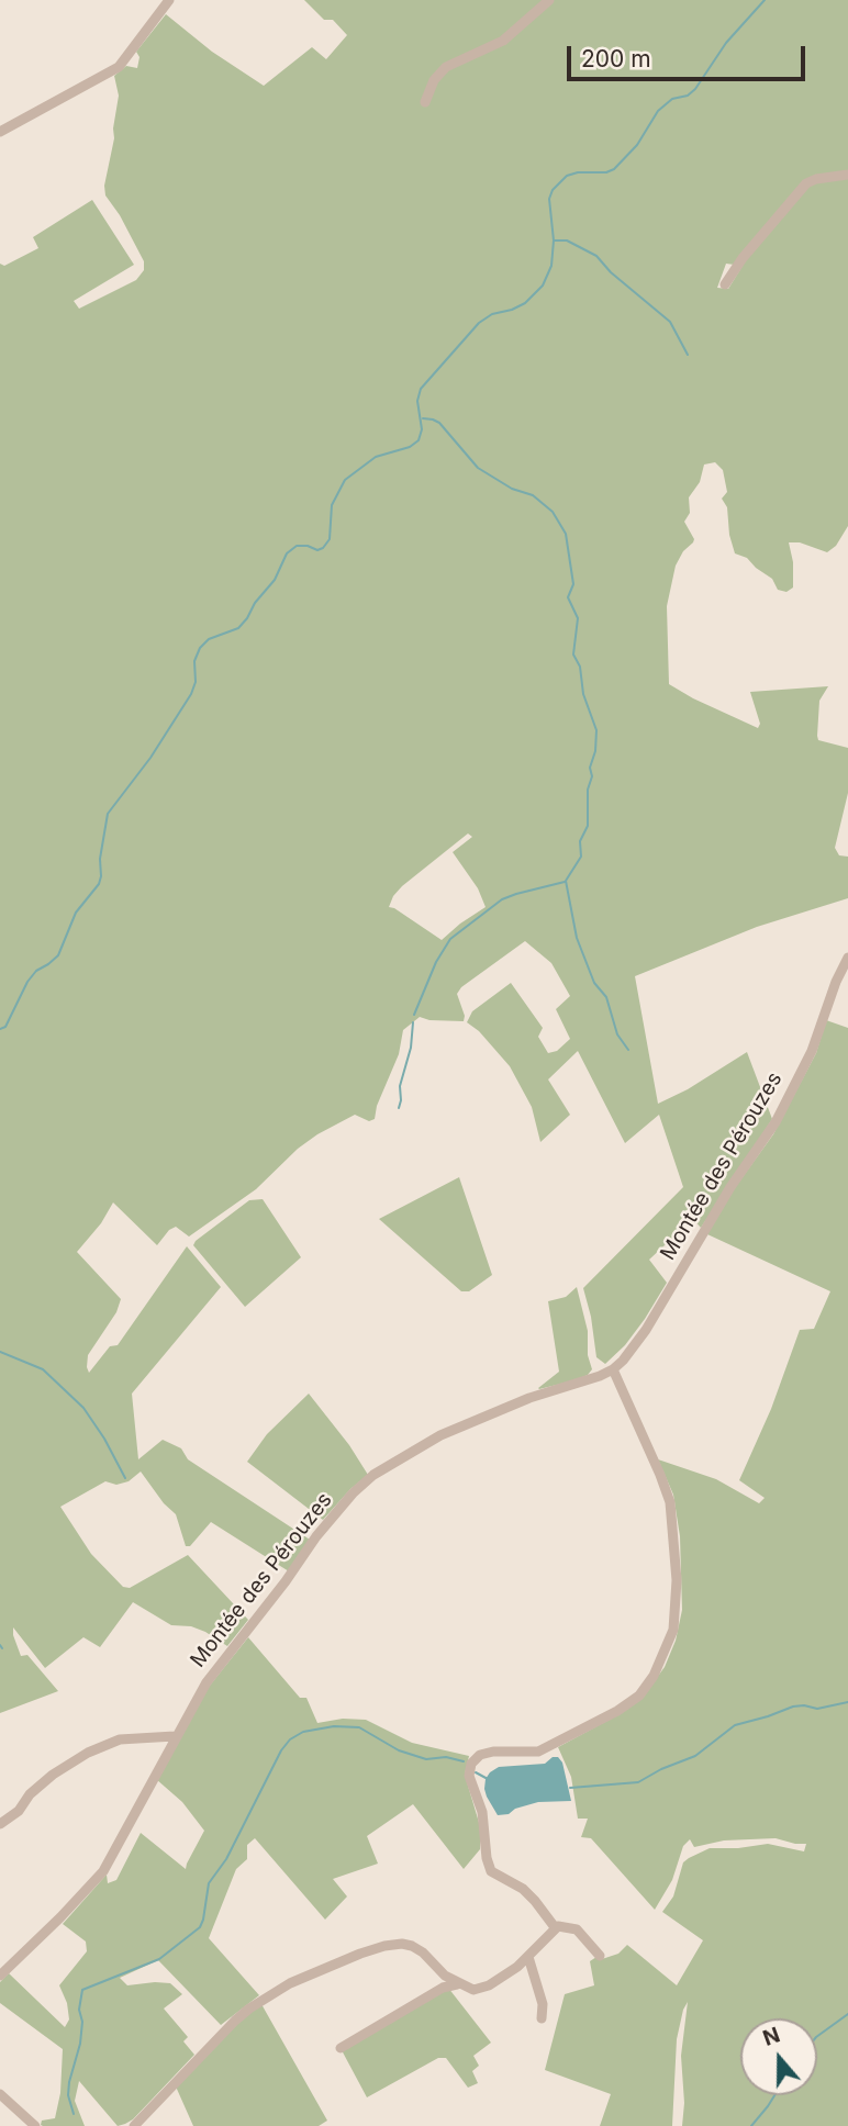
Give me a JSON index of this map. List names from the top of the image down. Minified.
{"streets":{"street":["Montée des Pérouzes"]},"scale_bar":"200 m","north":"top"}
